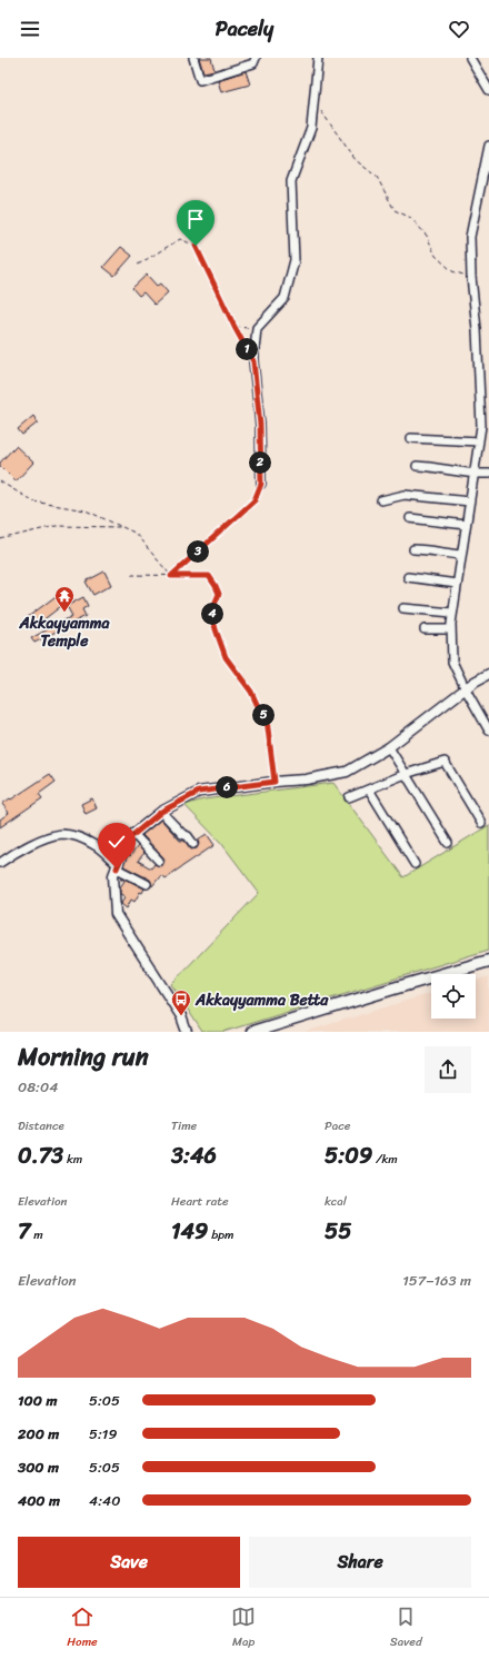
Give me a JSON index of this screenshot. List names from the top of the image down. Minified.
{"places":{"temple":["Akkayyamma Temple"],"bus stop":["Akkayyamma Betta"]},"page":{"header":"Pacely","pins":["1","2","3","4","5","6"],"heading":["Morning run","08:04"],"stats":[["Distance","0.73 km"],["Time","3:46"],["Pace","5:09 /km"],["Elevation","7 m"],["Heart rate","149 bpm"],["kcal","55"]],"chart":["Elevation","157–163 m"],"list":[{"name":"100 m","note":"5:05"},{"name":"200 m","note":"5:19"},{"name":"300 m","note":"5:05"},{"name":"400 m","note":"4:40"}],"buttons":["Save","Share"],"tabs":["Home","Map","Saved"]}}
